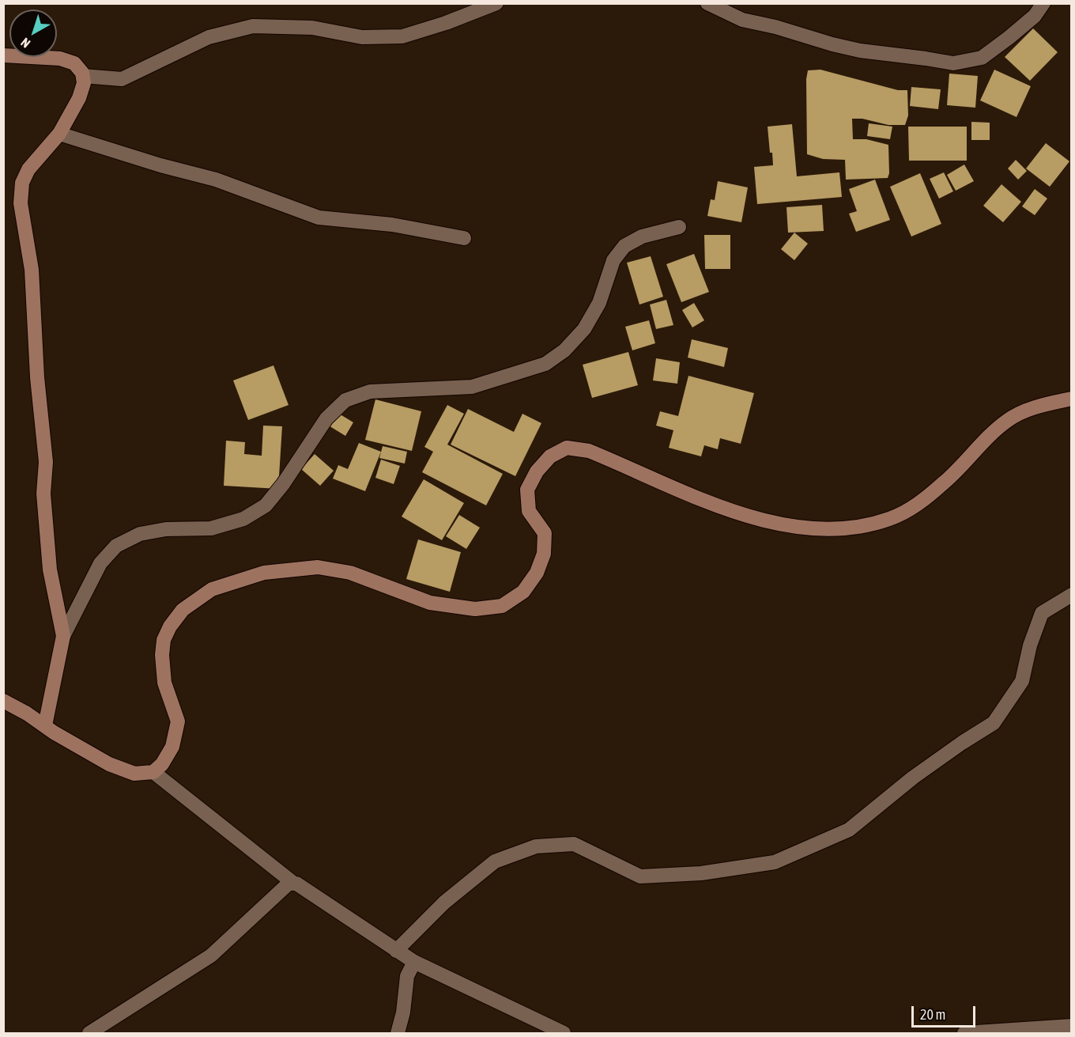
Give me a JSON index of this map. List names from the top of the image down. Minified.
{"scale_bar":"20 m","north":"bottom left"}
